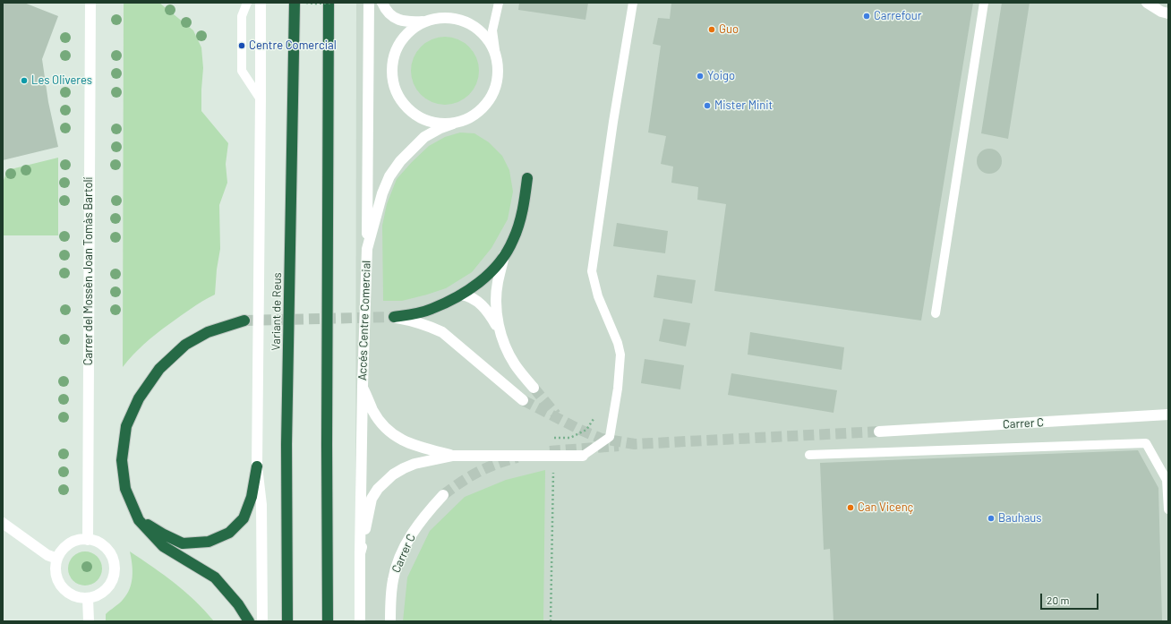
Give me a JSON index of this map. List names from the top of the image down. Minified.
{"streets":{"highway":["Variant de Reus"],"street":["Carrer del Mossèn Joan Tomàs Bartolí","Accés Centre Comercial","Carrer C"]},"places":["Carrefour","Guo","Centre Comercial","Yoigo","Les Oliveres","Mister Minit","Can Vicenç","Bauhaus"],"scale_bar":"20 m"}
